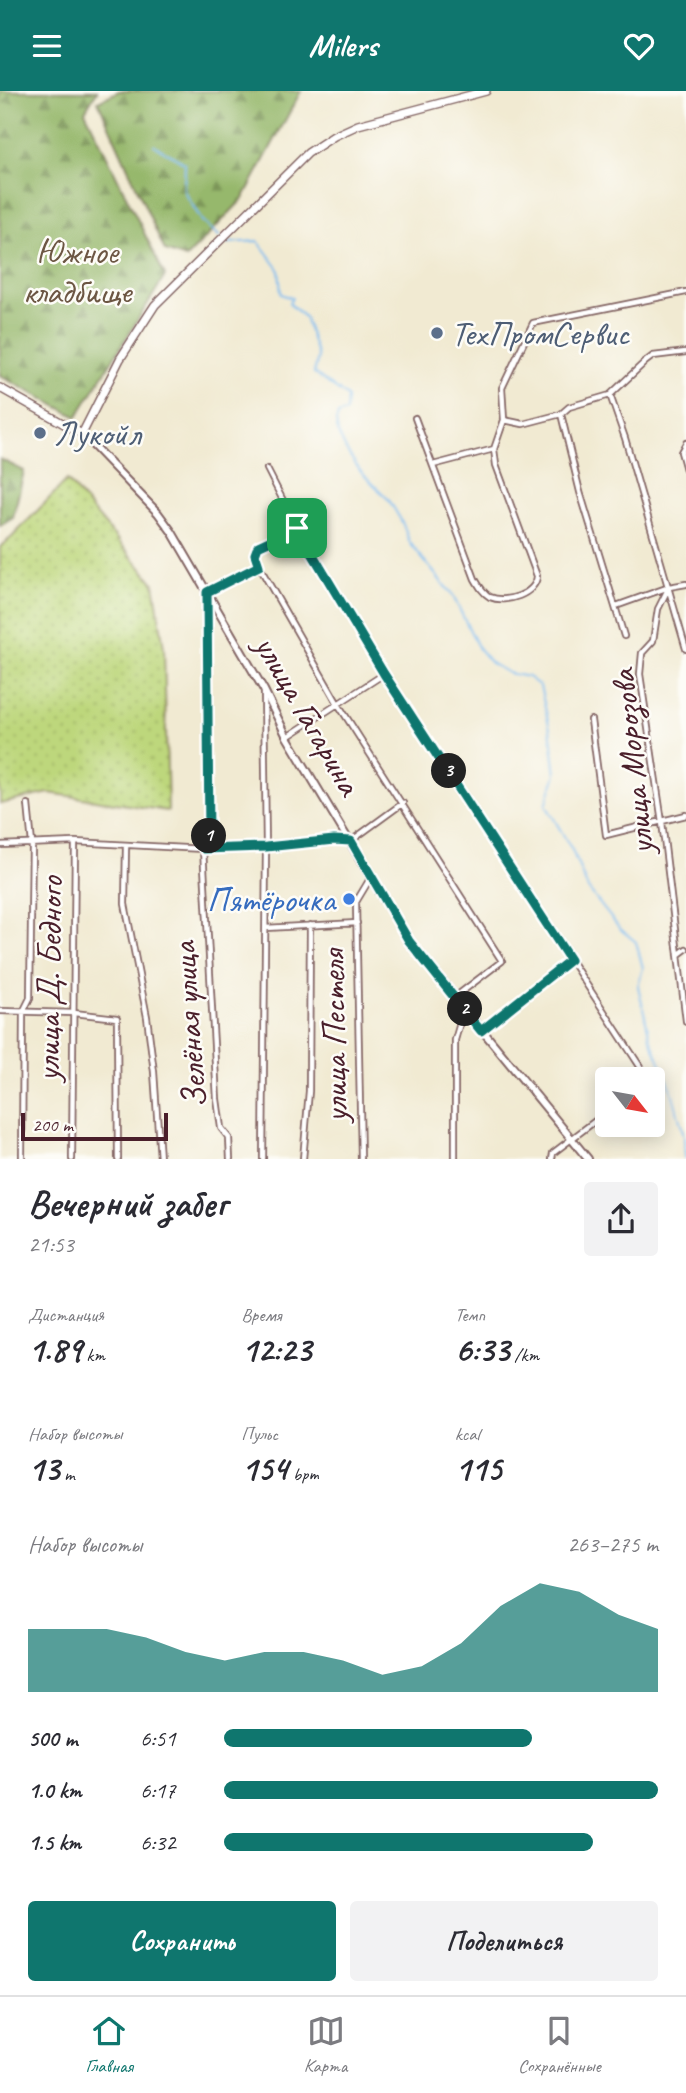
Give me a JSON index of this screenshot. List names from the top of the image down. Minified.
{"streets":{"main road":["улица Гагарина"],"street":["улица Морозова","улица Д. Бедного","Зелёная улица","улица Пестеля"]},"crossings":[["улица Гагарина","Зелёная улица"],["улица Гагарина","улица Пестеля"]],"parks":["Южное кладбище"],"places":["ТехПромСервис","Лукойл","Пятёрочка"],"scale_bar":"200 m","north":"bottom right","page":{"header":"Milers","pins":["3","1","2"],"scale":"200 m","heading":["Вечерний забег","21:53"],"stats":[["Дистанция","1.89 km"],["Время","12:23"],["Темп","6:33 /km"],["Набор высоты","13 m"],["Пульс","154 bpm"],["kcal","115"]],"chart":["Набор высоты","263–275 m"],"list":[{"name":"500 m","note":"6:51"},{"name":"1.0 km","note":"6:17"},{"name":"1.5 km","note":"6:32"}],"buttons":["Сохранить","Поделиться"],"tabs":["Главная","Карта","Сохранённые"]}}
